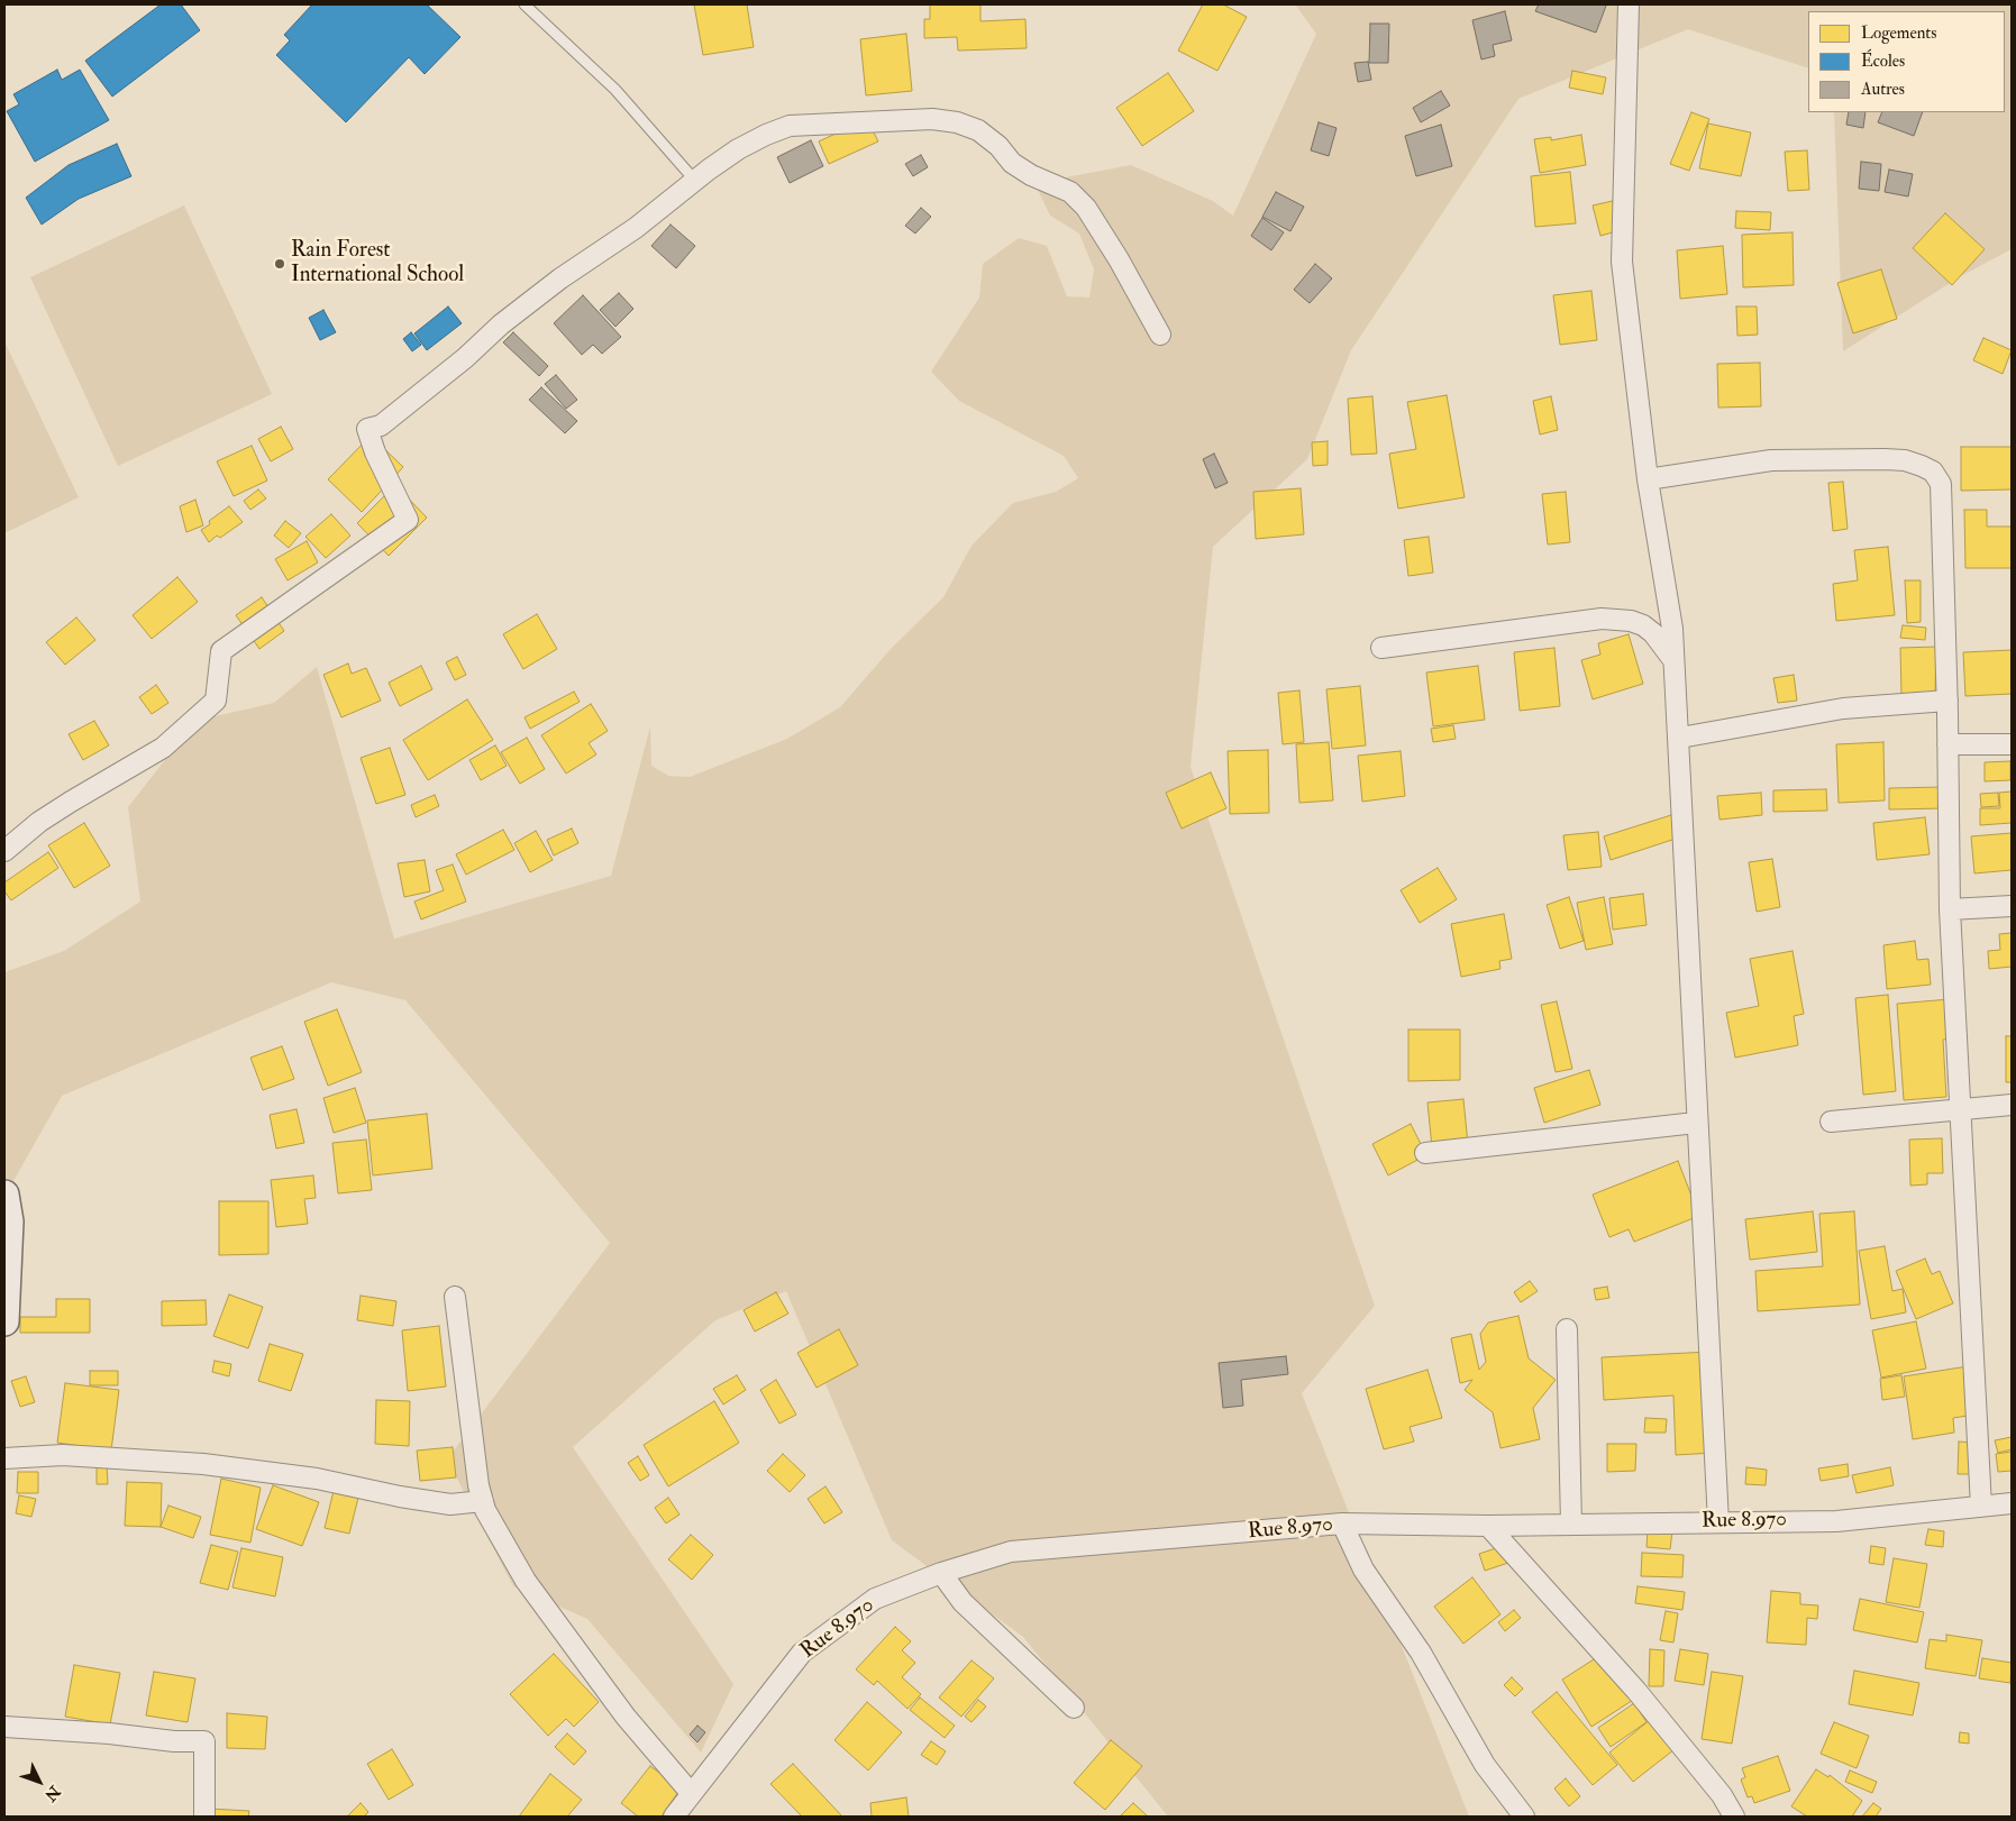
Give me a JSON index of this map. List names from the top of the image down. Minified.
{"streets":{"street":["Rue 8.970"]},"places":["Rain Forest International School"],"legend":["Logements","Écoles","Autres"],"north":"bottom right"}
